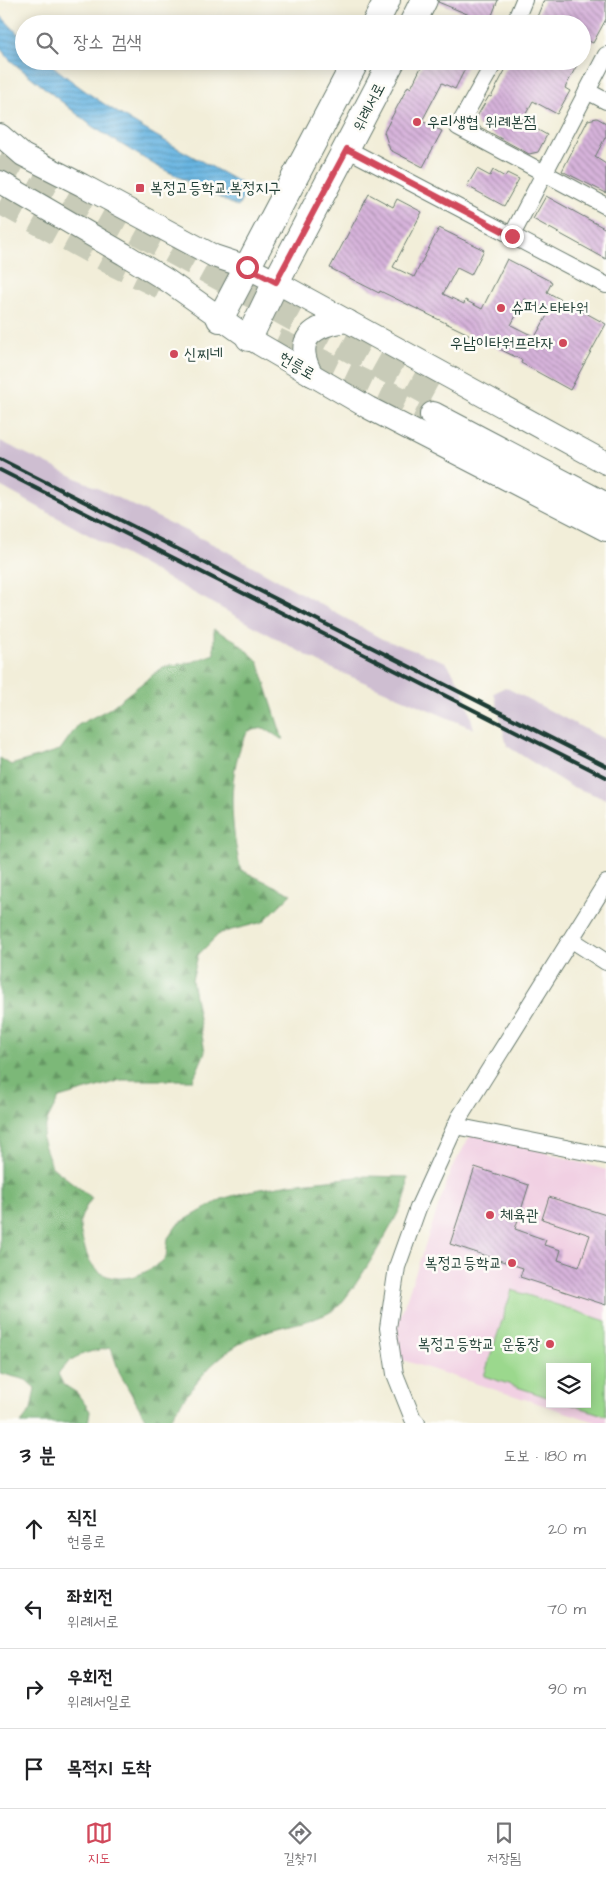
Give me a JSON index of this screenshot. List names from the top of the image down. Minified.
{"streets":{"main road":["위례서로","헌릉로"]},"crossings":[["위례서로","헌릉로"]],"places":{"other":["우리생협 위례본점","슈퍼스타타워","우남이타워프라자","신찌네","체육관","복정고등학교","복정고등학교 운동장"],"transit":["복정고등학교.복정지구"]},"page":{"search":"장소 검색","heading":["3 분","도보 · 180 m"],"list":[["직진","헌릉로","20 m"],["좌회전","위례서로","70 m"],["우회전","위례서일로","90 m"],"목적지 도착"],"nav":["지도","길찾기","저장됨"]}}
